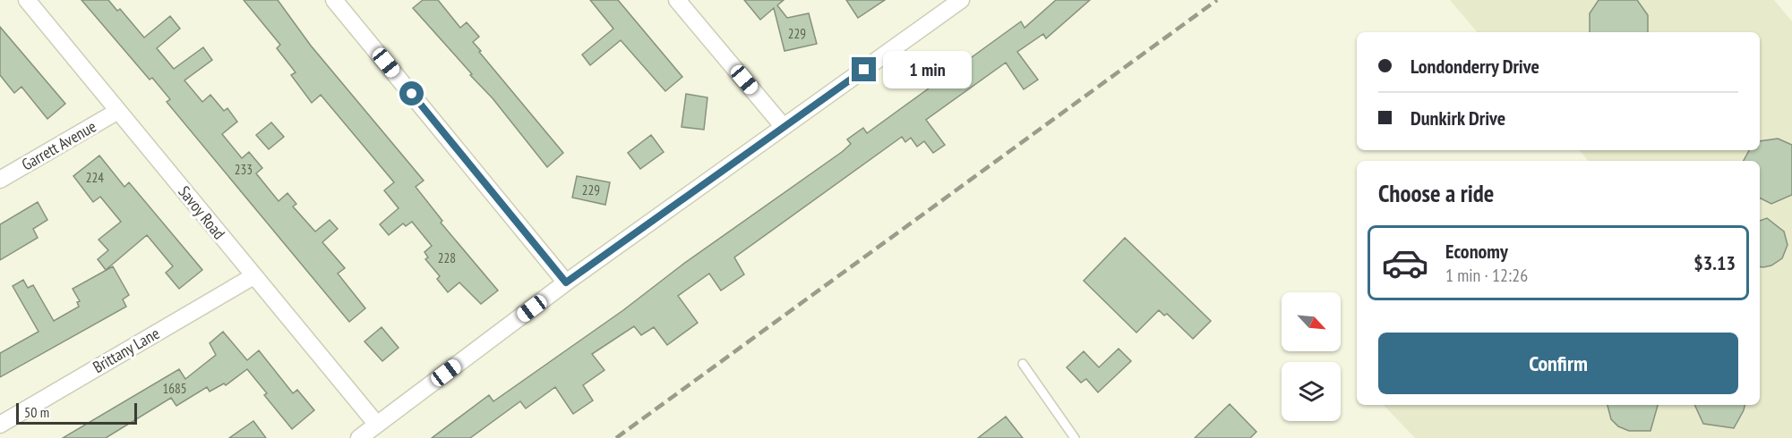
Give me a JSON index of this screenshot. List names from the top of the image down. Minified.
{"streets":{"street":["Garrett Avenue","Savoy Road","Brittany Lane"]},"crossings":[["Garrett Avenue","Savoy Road"],["Savoy Road","Brittany Lane"]],"house_numbers":["229","233","224","229","228","1685"],"scale_bar":"50 m","north":"bottom right","page":{"banner":["Londonderry Drive","Dunkirk Drive"],"bubble":"1 min","heading":"Choose a ride","list":[{"name":"Economy","note":"1 min · 12:26","value":"$3.13"}],"buttons":"Confirm","scale":"50 m"}}
